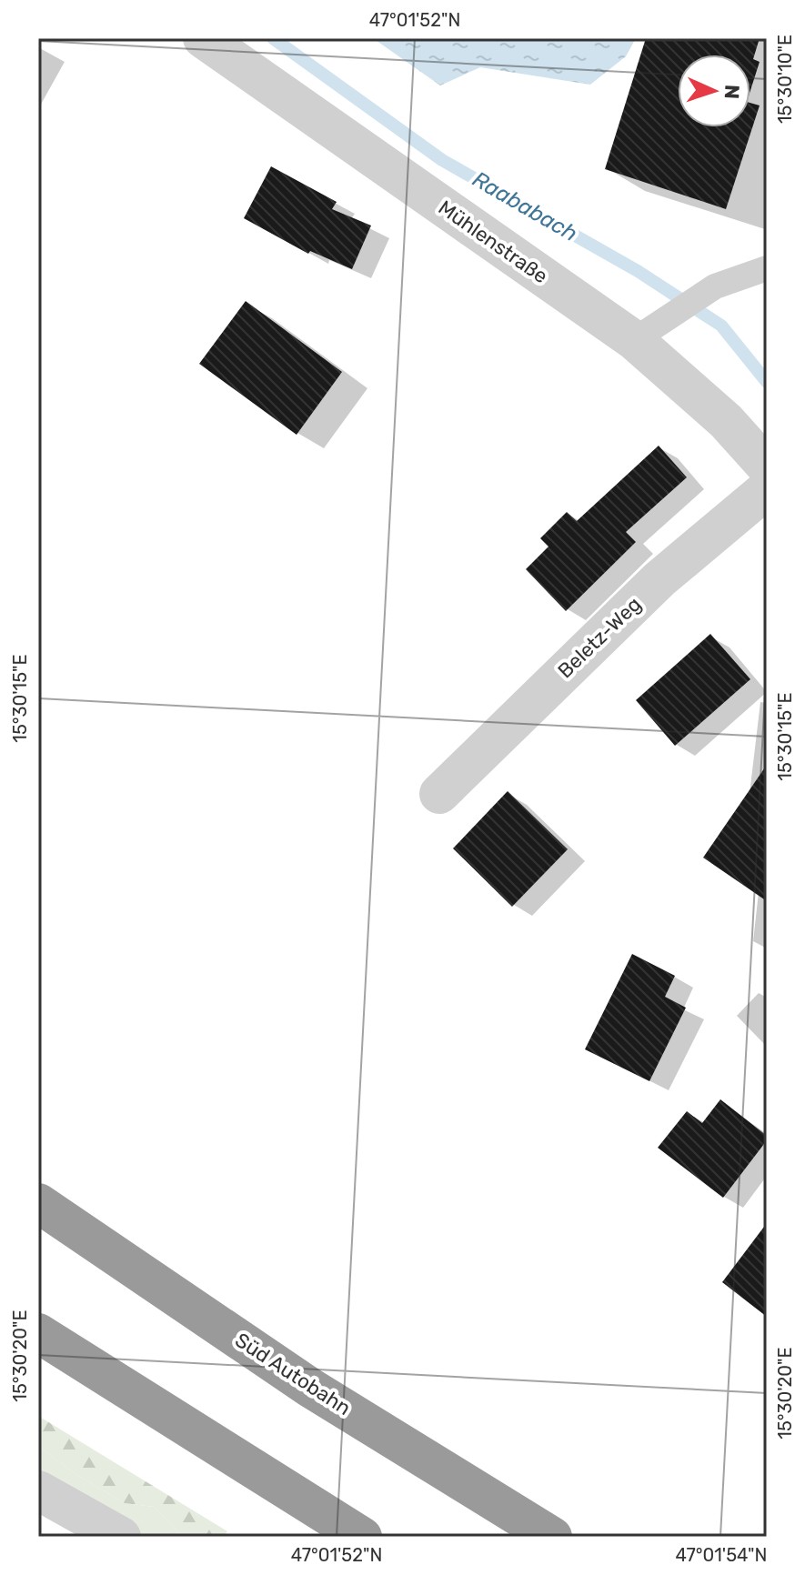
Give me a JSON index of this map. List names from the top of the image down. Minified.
{"streets":{"highway":["Süd Autobahn"],"street":["Mühlenstraße","Beletz-Weg"]},"water":["Raababach"],"north":"right","coordinates":["47°01'52\"N","15°30'10\"E","15°30'15\"E","15°30'20\"E","47°01'54\"N"]}
